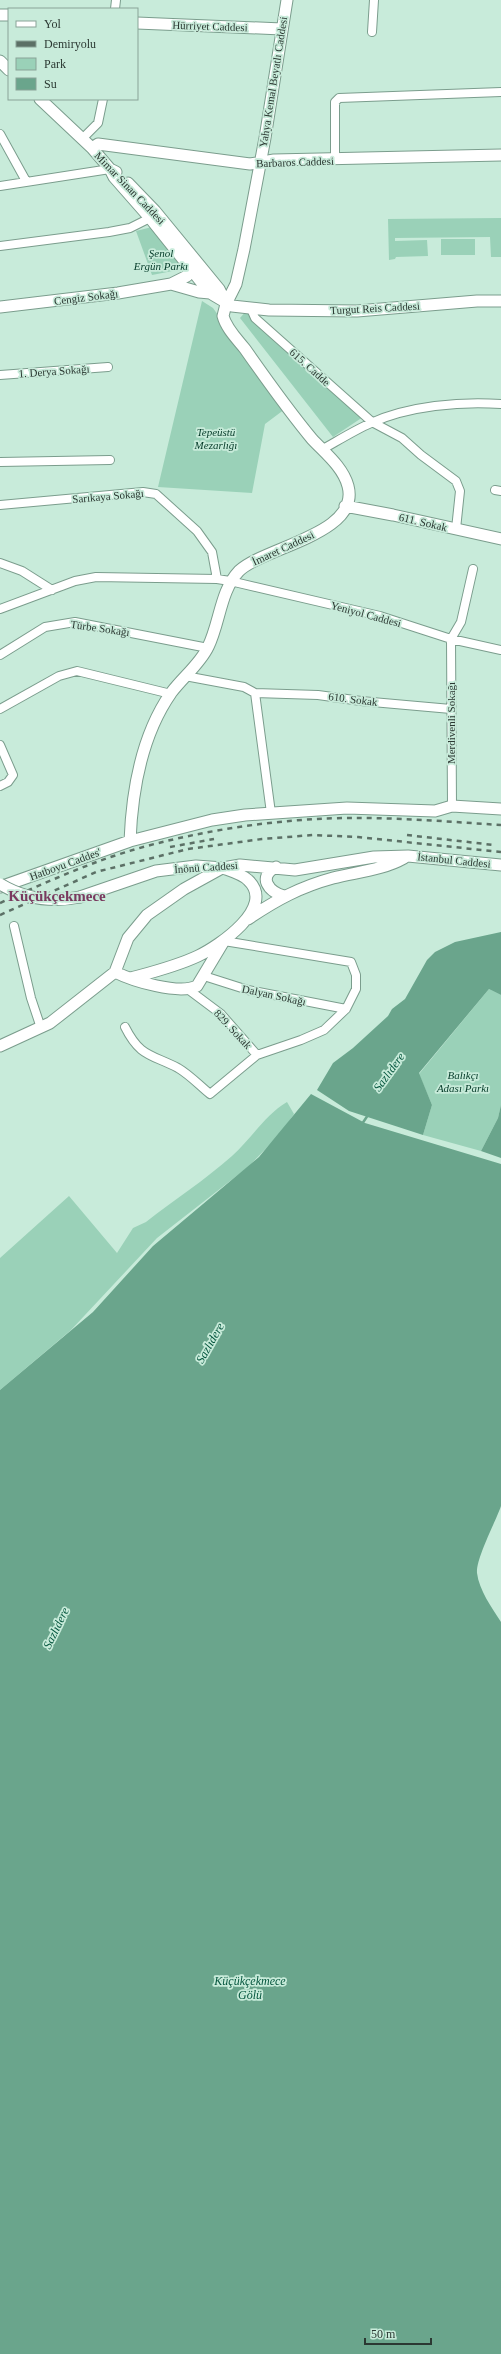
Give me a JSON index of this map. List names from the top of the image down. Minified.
{"streets":{"street":["Hürriyet Caddesi","Yahya Kemal Beyatlı Caddesi","Barbaros Caddesi","Mimar Sinan Caddesi","Cengiz Sokağı","Turgut Reis Caddesi","615. Cadde","1. Derya Sokağı","Sarıkaya Sokağı","611. Sokak","İmaret Caddesi","Yeniyol Caddesi","Türbe Sokağı","610. Sokak","Merdivenli Sokağı","İstanbul Caddesi","Hatboyu Caddes'","İnönü Caddesi","Dalyan Sokağı","829. Sokak"]},"crossings":[["Hürriyet Caddesi","Yahya Kemal Beyatlı Caddesi"],["Yahya Kemal Beyatlı Caddesi","Barbaros Caddesi"],["Yahya Kemal Beyatlı Caddesi","Mimar Sinan Caddesi"],["Yahya Kemal Beyatlı Caddesi","Turgut Reis Caddesi"],["Yahya Kemal Beyatlı Caddesi","İmaret Caddesi"],["Barbaros Caddesi","Mimar Sinan Caddesi"],["Mimar Sinan Caddesi","Turgut Reis Caddesi"],["Mimar Sinan Caddesi","İmaret Caddesi"],["Turgut Reis Caddesi","615. Cadde"],["Turgut Reis Caddesi","İmaret Caddesi"],["615. Cadde","611. Sokak"],["Sarıkaya Sokağı","Yeniyol Caddesi"],["611. Sokak","İmaret Caddesi"],["İmaret Caddesi","Yeniyol Caddesi"],["Yeniyol Caddesi","Merdivenli Sokağı"],["610. Sokak","Merdivenli Sokağı"],["Merdivenli Sokağı","Hatboyu Caddes'"],["İstanbul Caddesi","İnönü Caddesi"]],"districts":["Küçükçekmece"],"water":["Sazlıdere","Küçükçekmece Gölü"],"parks":["Şenol Ergün Parkı","Tepeüstü Mezarlığı","Balıkçı Adası Parkı"],"legend":["Yol","Demiryolu","Park","Su"],"scale_bar":"50 m"}
